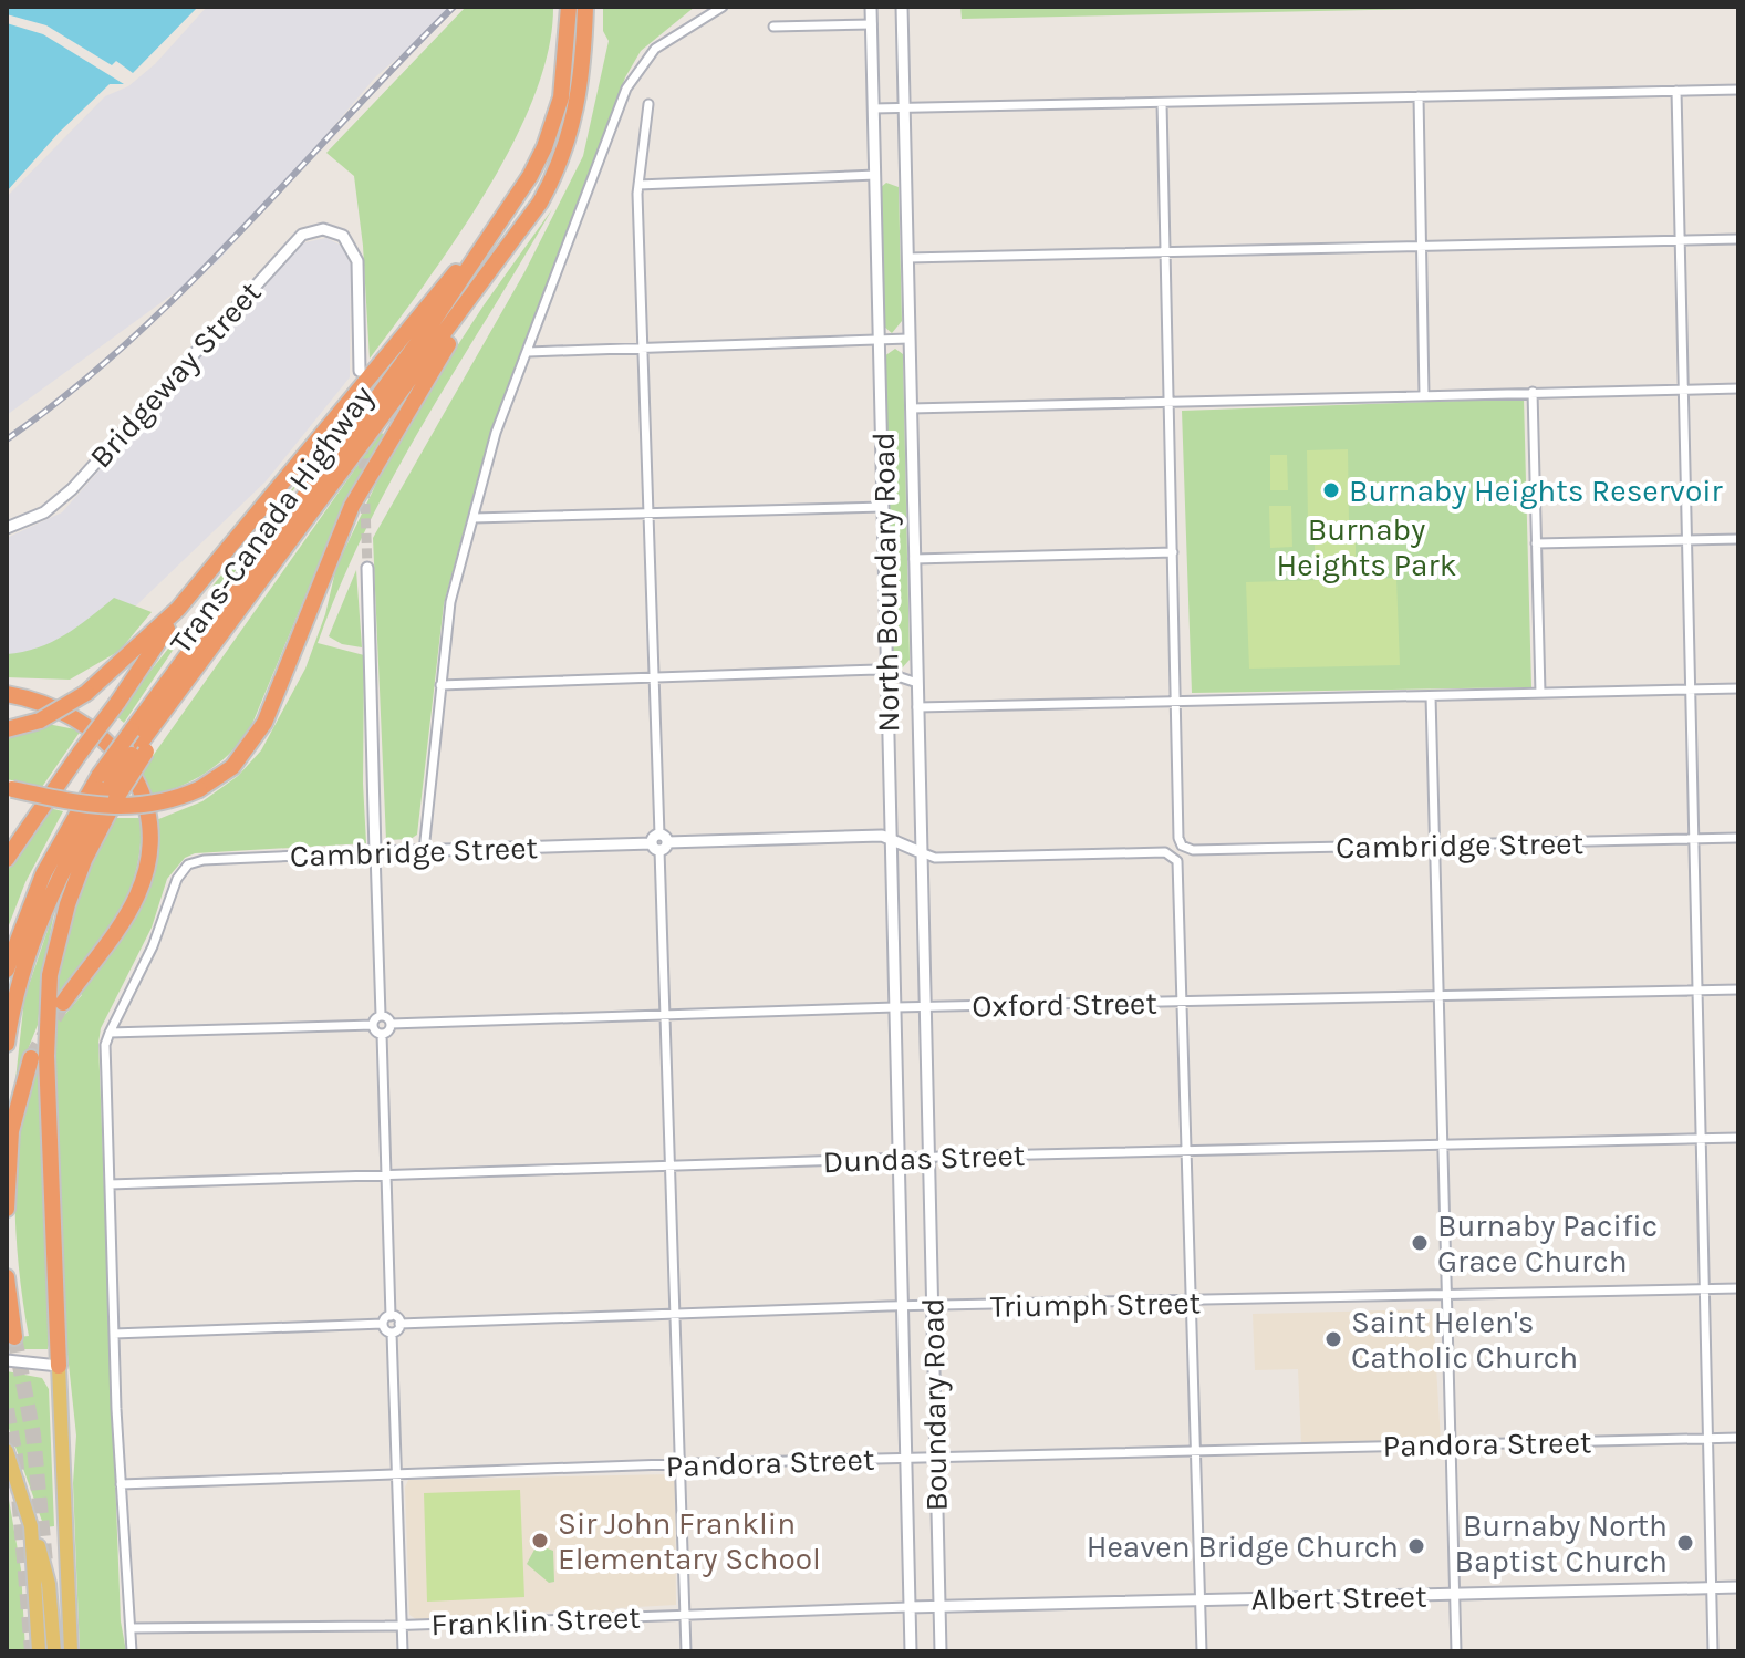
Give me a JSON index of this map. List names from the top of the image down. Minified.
{"streets":{"highway":["Trans-Canada Highway"],"street":["Bridgeway Street","North Boundary Road","Cambridge Street","Oxford Street","Dundas Street","Triumph Street","Boundary Road","Pandora Street","Albert Street","Franklin Street"]},"crossings":[["North Boundary Road","Cambridge Street"],["North Boundary Road","Oxford Street"],["North Boundary Road","Dundas Street"],["North Boundary Road","Boundary Road"],["Cambridge Street","Oxford Street"],["Dundas Street","Boundary Road"],["Triumph Street","Boundary Road"],["Boundary Road","Pandora Street"],["Boundary Road","Albert Street"],["Boundary Road","Franklin Street"],["Albert Street","Franklin Street"]],"parks":["Burnaby Heights Park"],"places":["Burnaby Heights Reservoir","Burnaby Pacific Grace Church","Saint Helen's Catholic Church","Sir John Franklin Elementary School","Burnaby North Baptist Church","Heaven Bridge Church"]}
